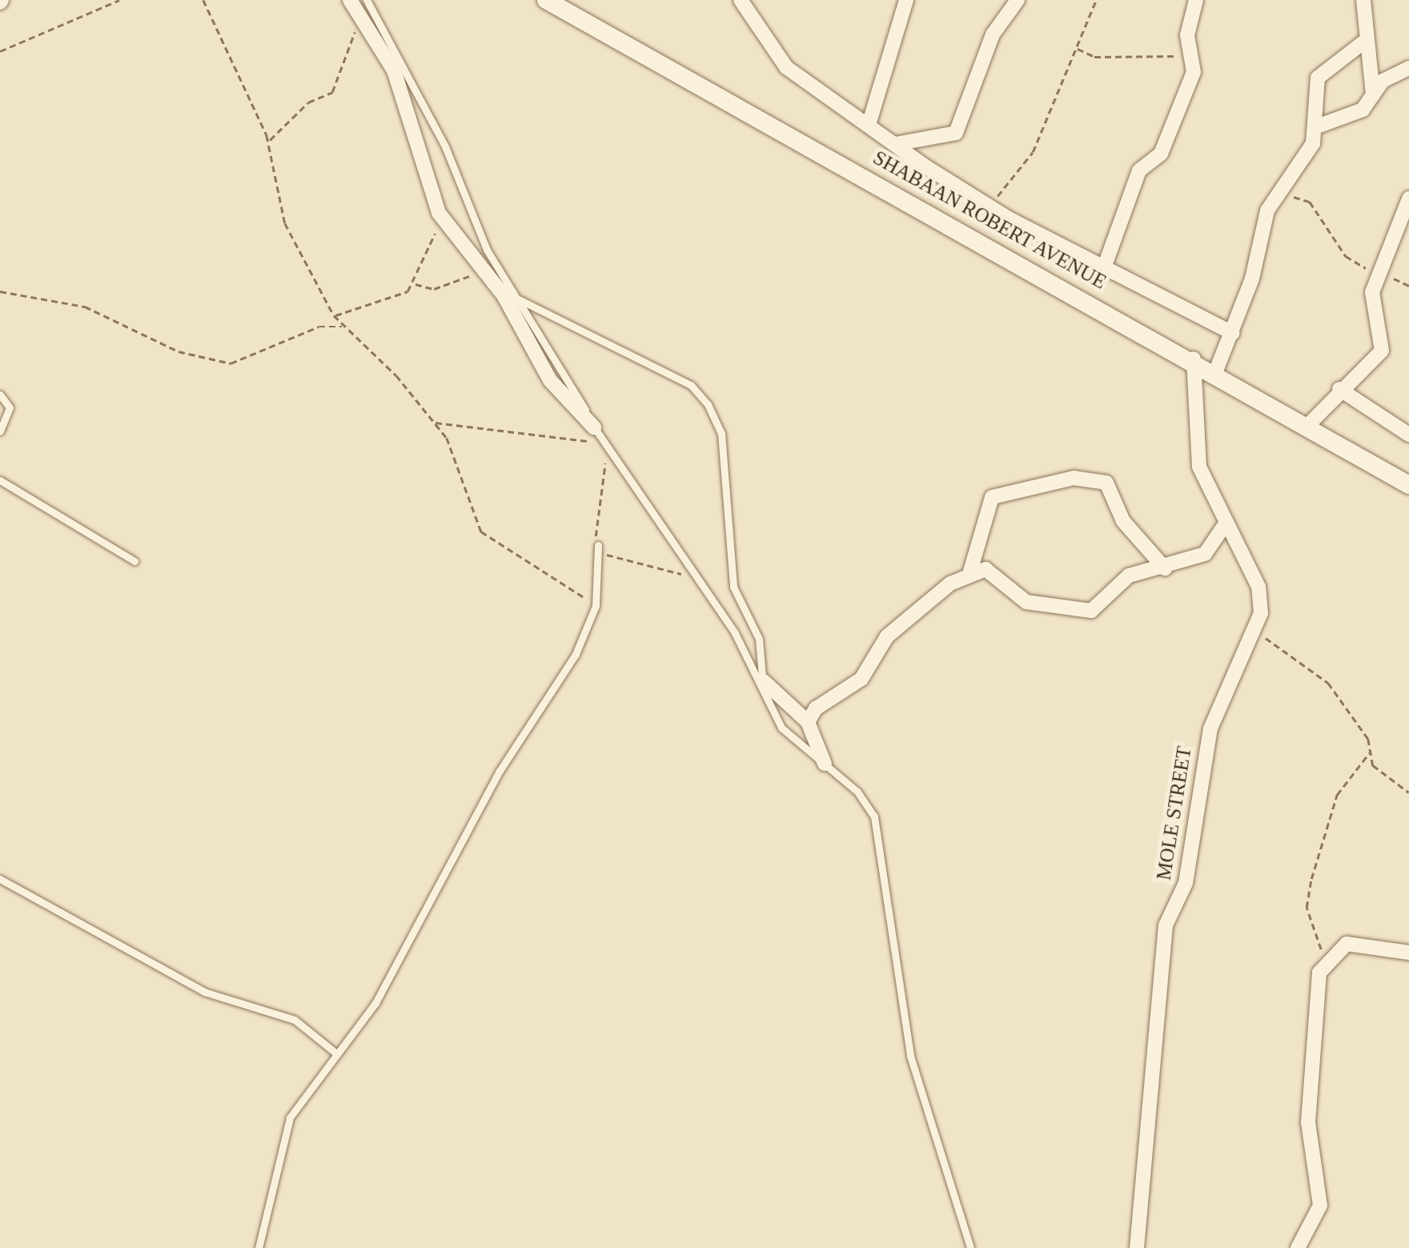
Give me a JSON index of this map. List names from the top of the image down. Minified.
{"streets":{"street":["SHABAAN ROBERT AVENUE","MOLE STREET"]},"crossings":[["SHABAAN ROBERT AVENUE","MOLE STREET"]]}
